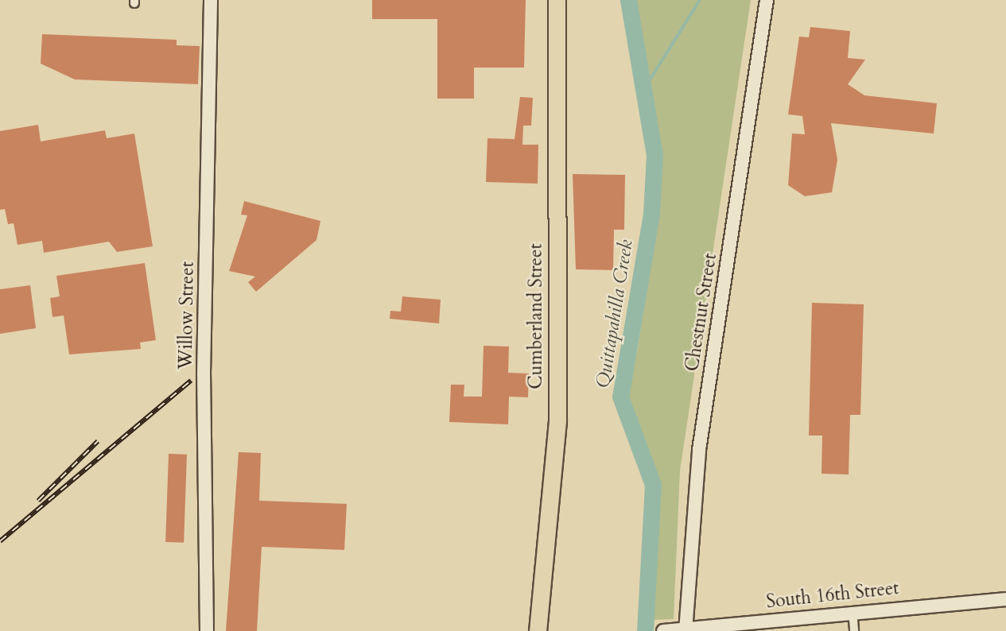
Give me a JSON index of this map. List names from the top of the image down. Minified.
{"streets":{"highway":["Cumberland Street"],"street":["Chestnut Street","Willow Street","South 16th Street"]},"crossings":[["Chestnut Street","South 16th Street"]],"water":["Quittapahilla Creek"]}
